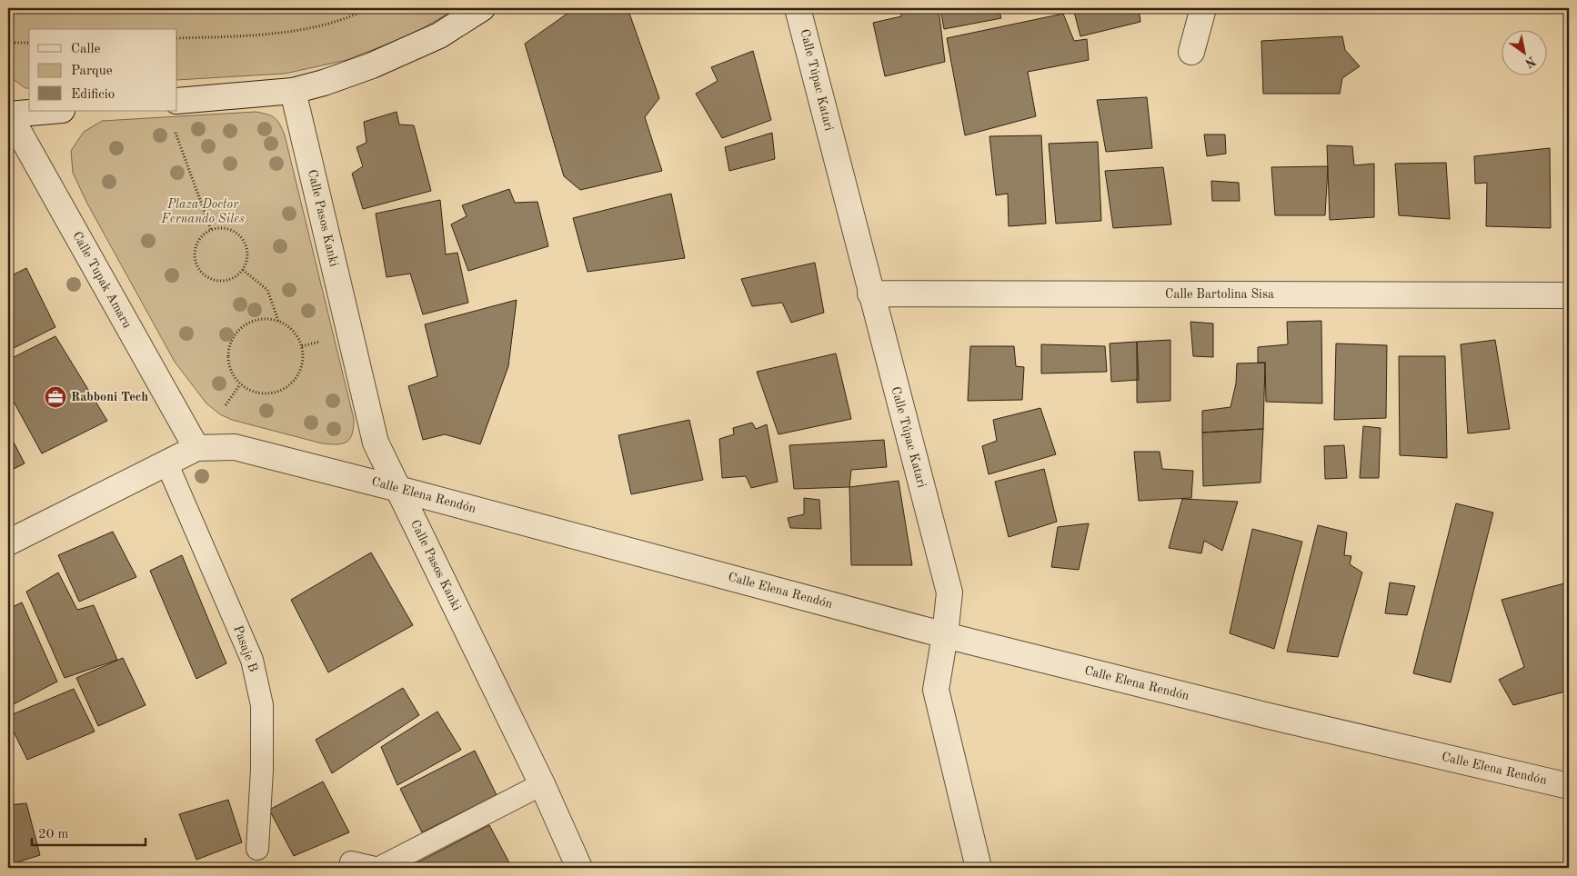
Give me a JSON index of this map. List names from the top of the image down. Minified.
{"streets":{"street":["Calle Túpac Katari","Calle Pasos Kanki","Calle Tupak Amaru","Calle Bartolina Sisa","Calle Elena Rendón"],"lane":["Pasaje B"]},"crossings":[["Calle Túpac Katari","Calle Bartolina Sisa"],["Calle Túpac Katari","Calle Elena Rendón"],["Calle Pasos Kanki","Calle Elena Rendón"],["Calle Tupak Amaru","Calle Elena Rendón"],["Calle Elena Rendón","Pasaje B"]],"parks":["Plaza Doctor Fernando Siles"],"places":{"office":["Rabboni Tech"]},"legend":["Calle","Parque","Edificio"],"scale_bar":"20 m","north":"bottom right"}
